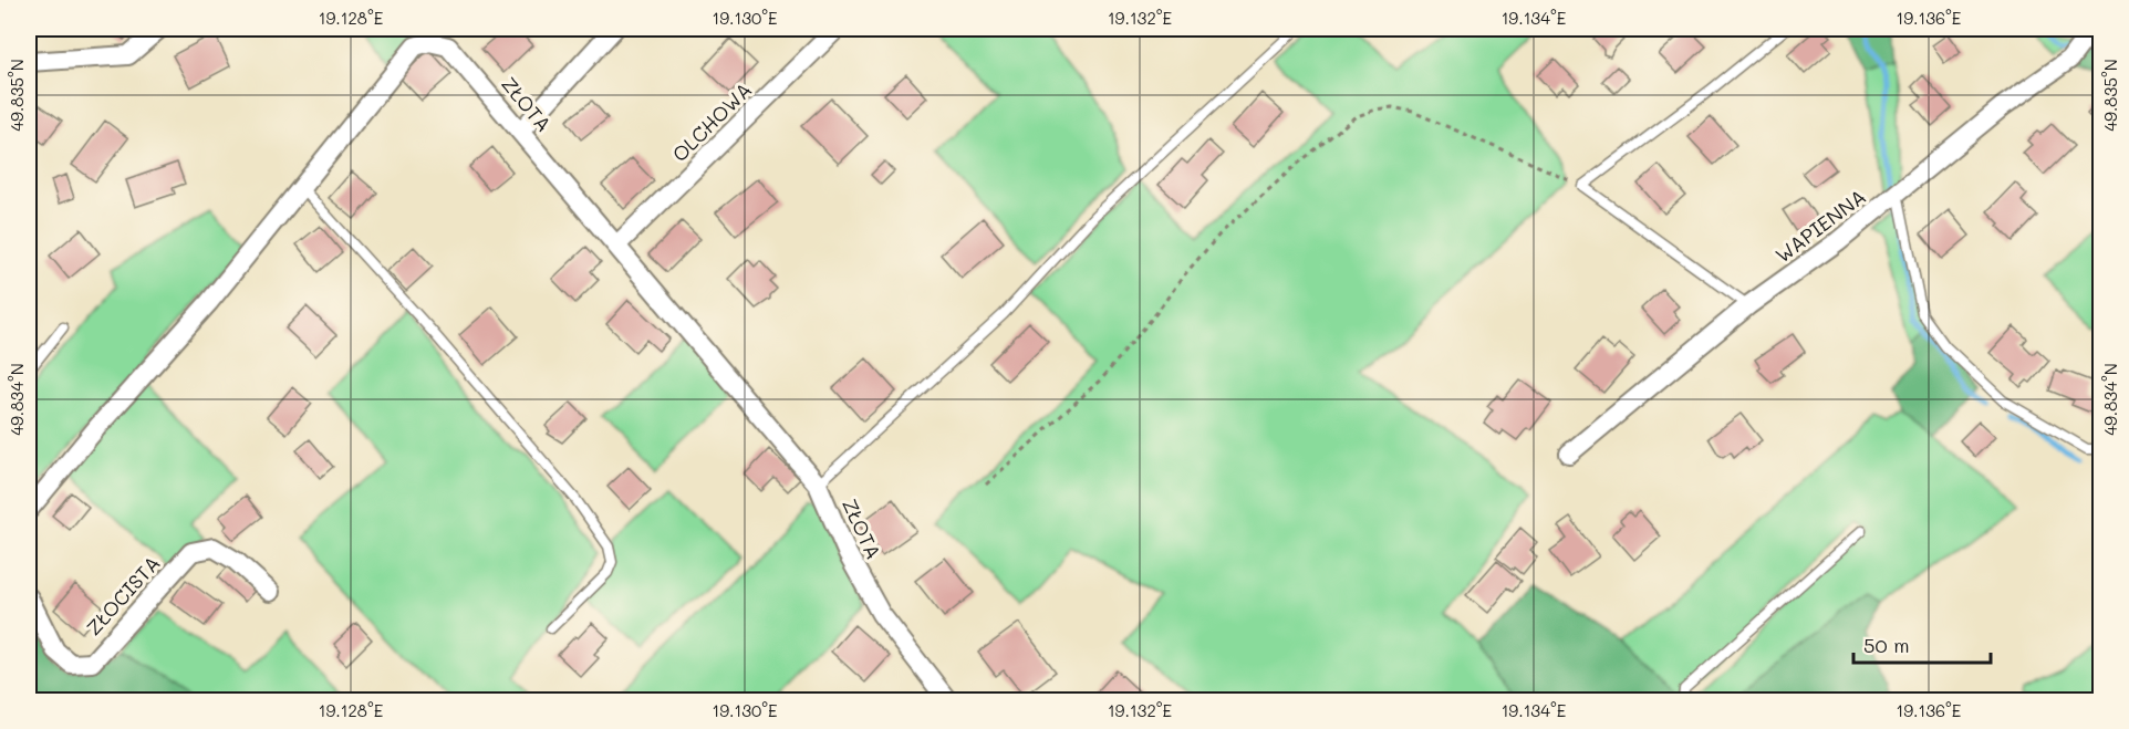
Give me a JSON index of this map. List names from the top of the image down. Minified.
{"streets":{"street":["ZŁOTA","OLCHOWA","WAPIENNA","ZŁOCISTA"]},"crossings":[["ZŁOTA","OLCHOWA"]],"scale_bar":"50 m","coordinates":["19.128°E","19.130°E","19.132°E","19.134°E","19.136°E","49.835°N","49.834°N"]}
